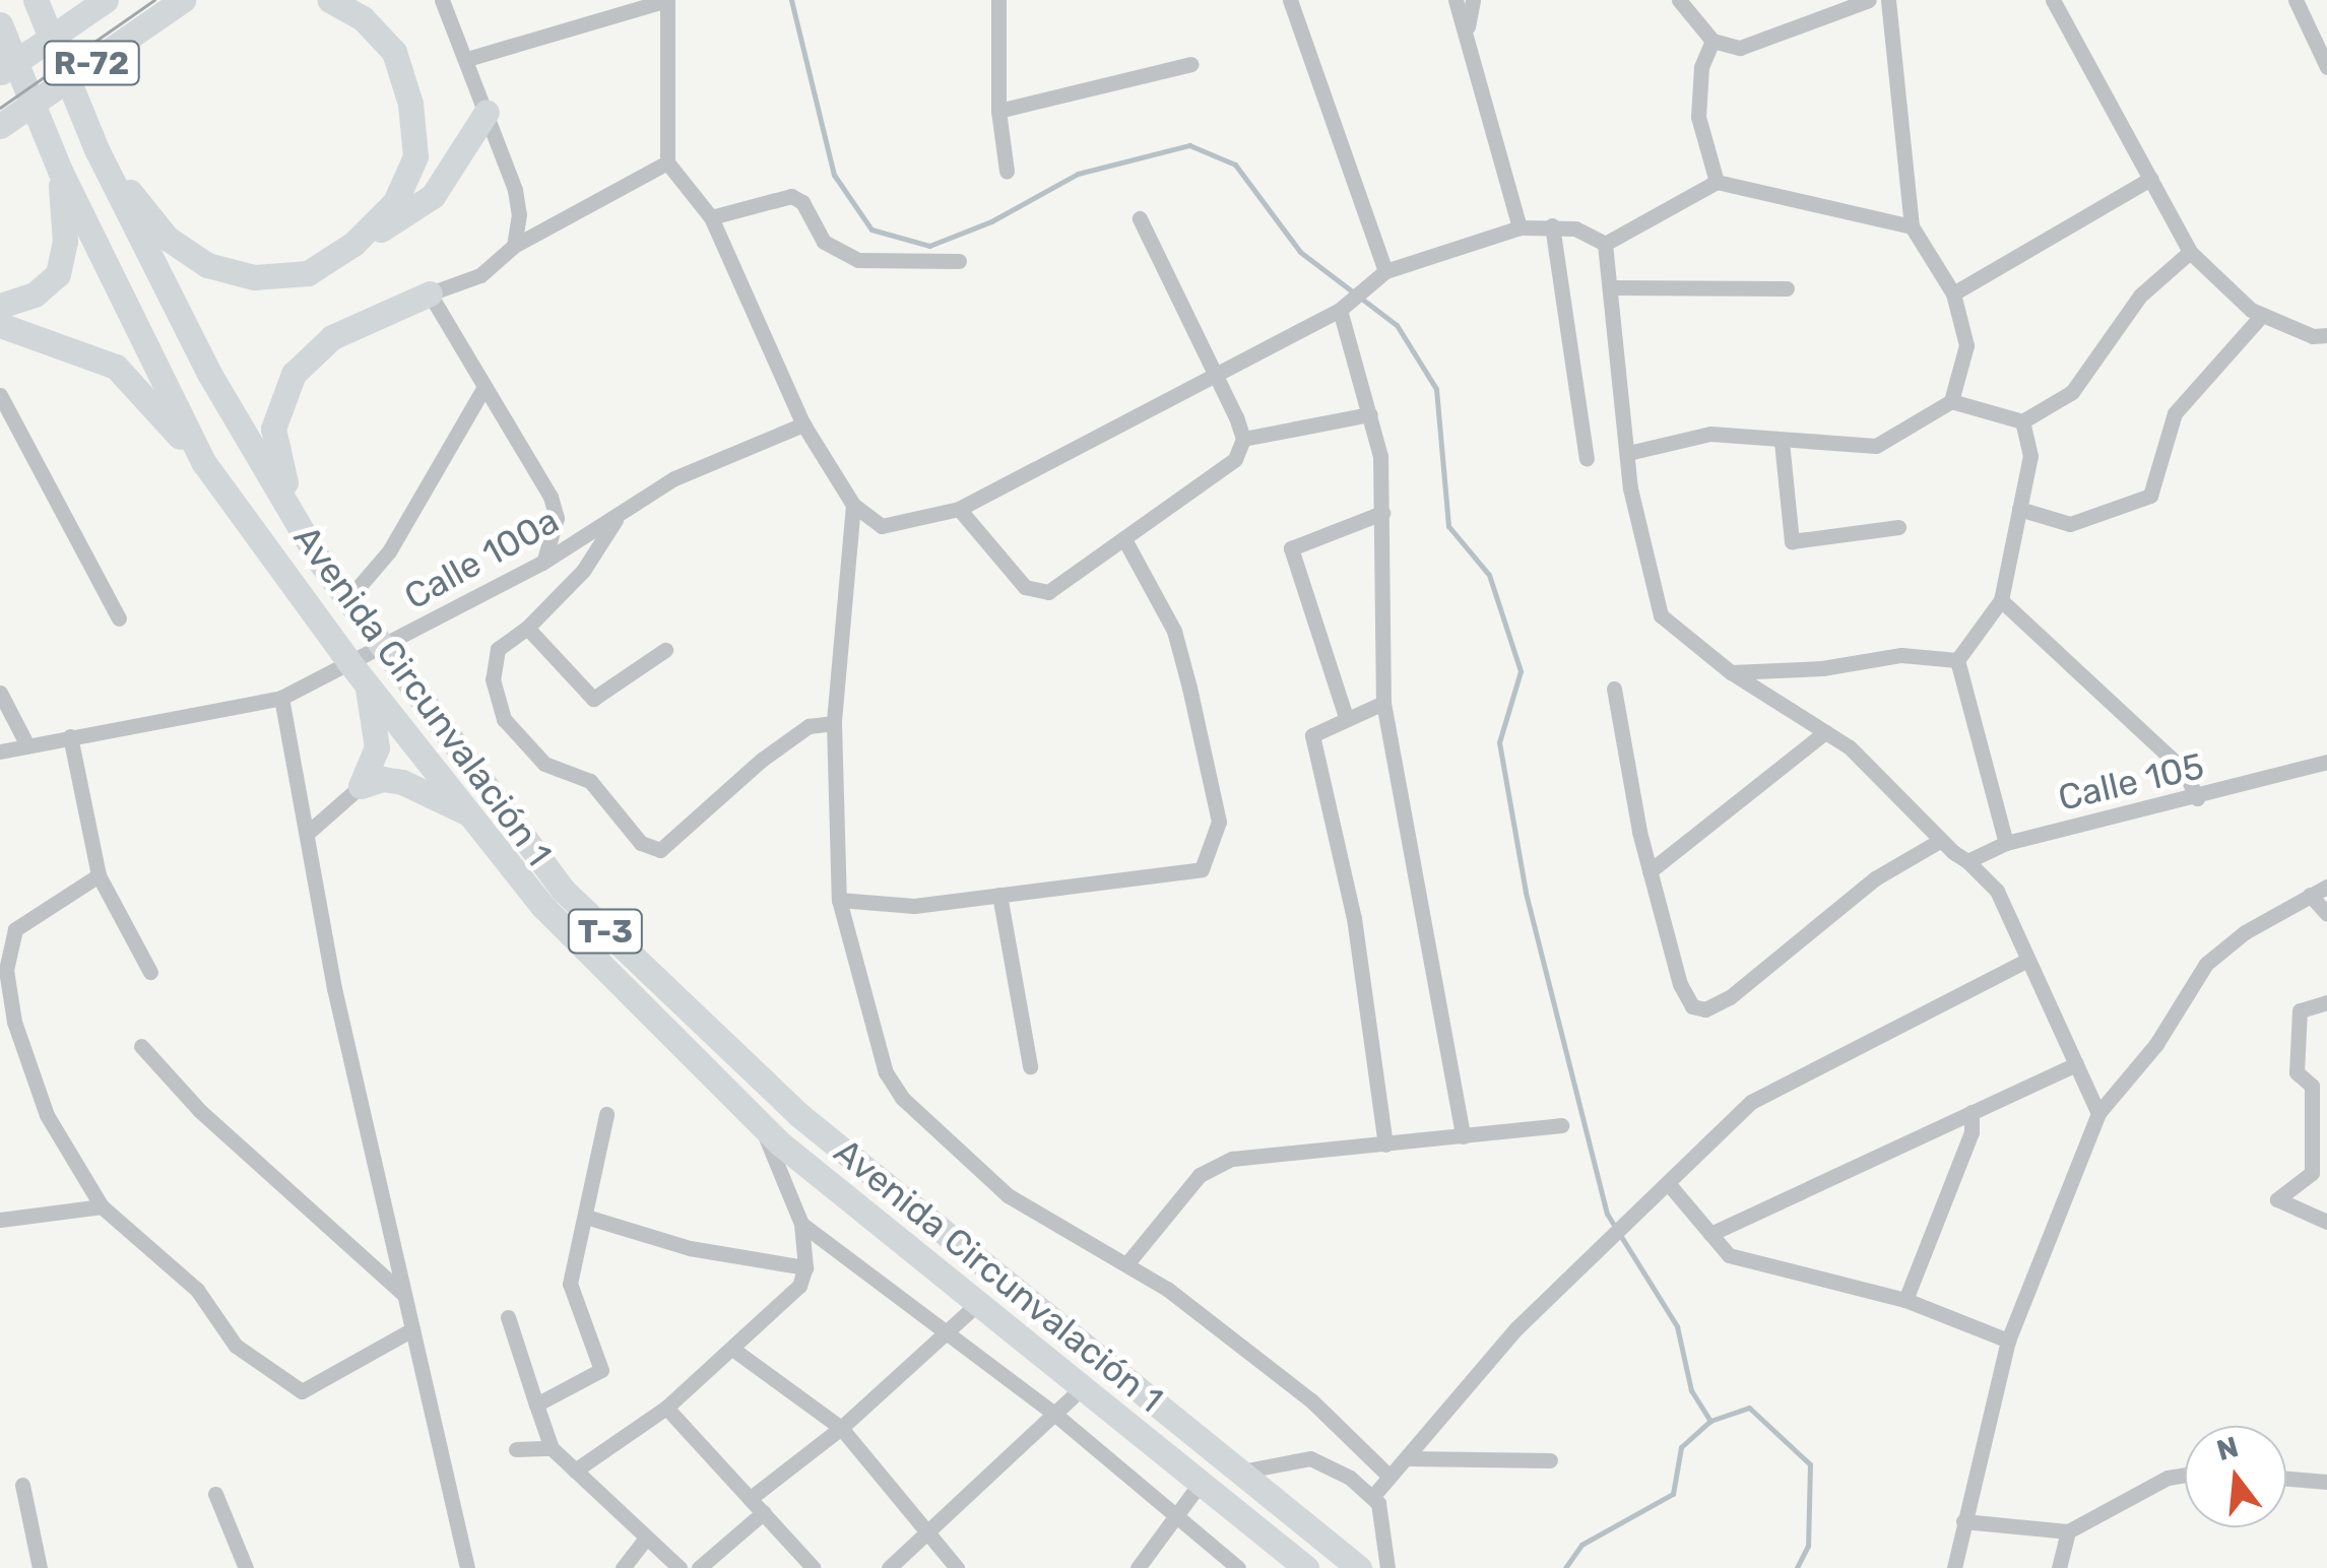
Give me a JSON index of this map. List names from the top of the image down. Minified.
{"streets":{"main road":["R-72","Avenida Circunvalación 1","T-3"],"street":["Calle 100a","Calle 105"]},"crossings":[["R-72","Avenida Circunvalación 1"]],"north":"top"}
